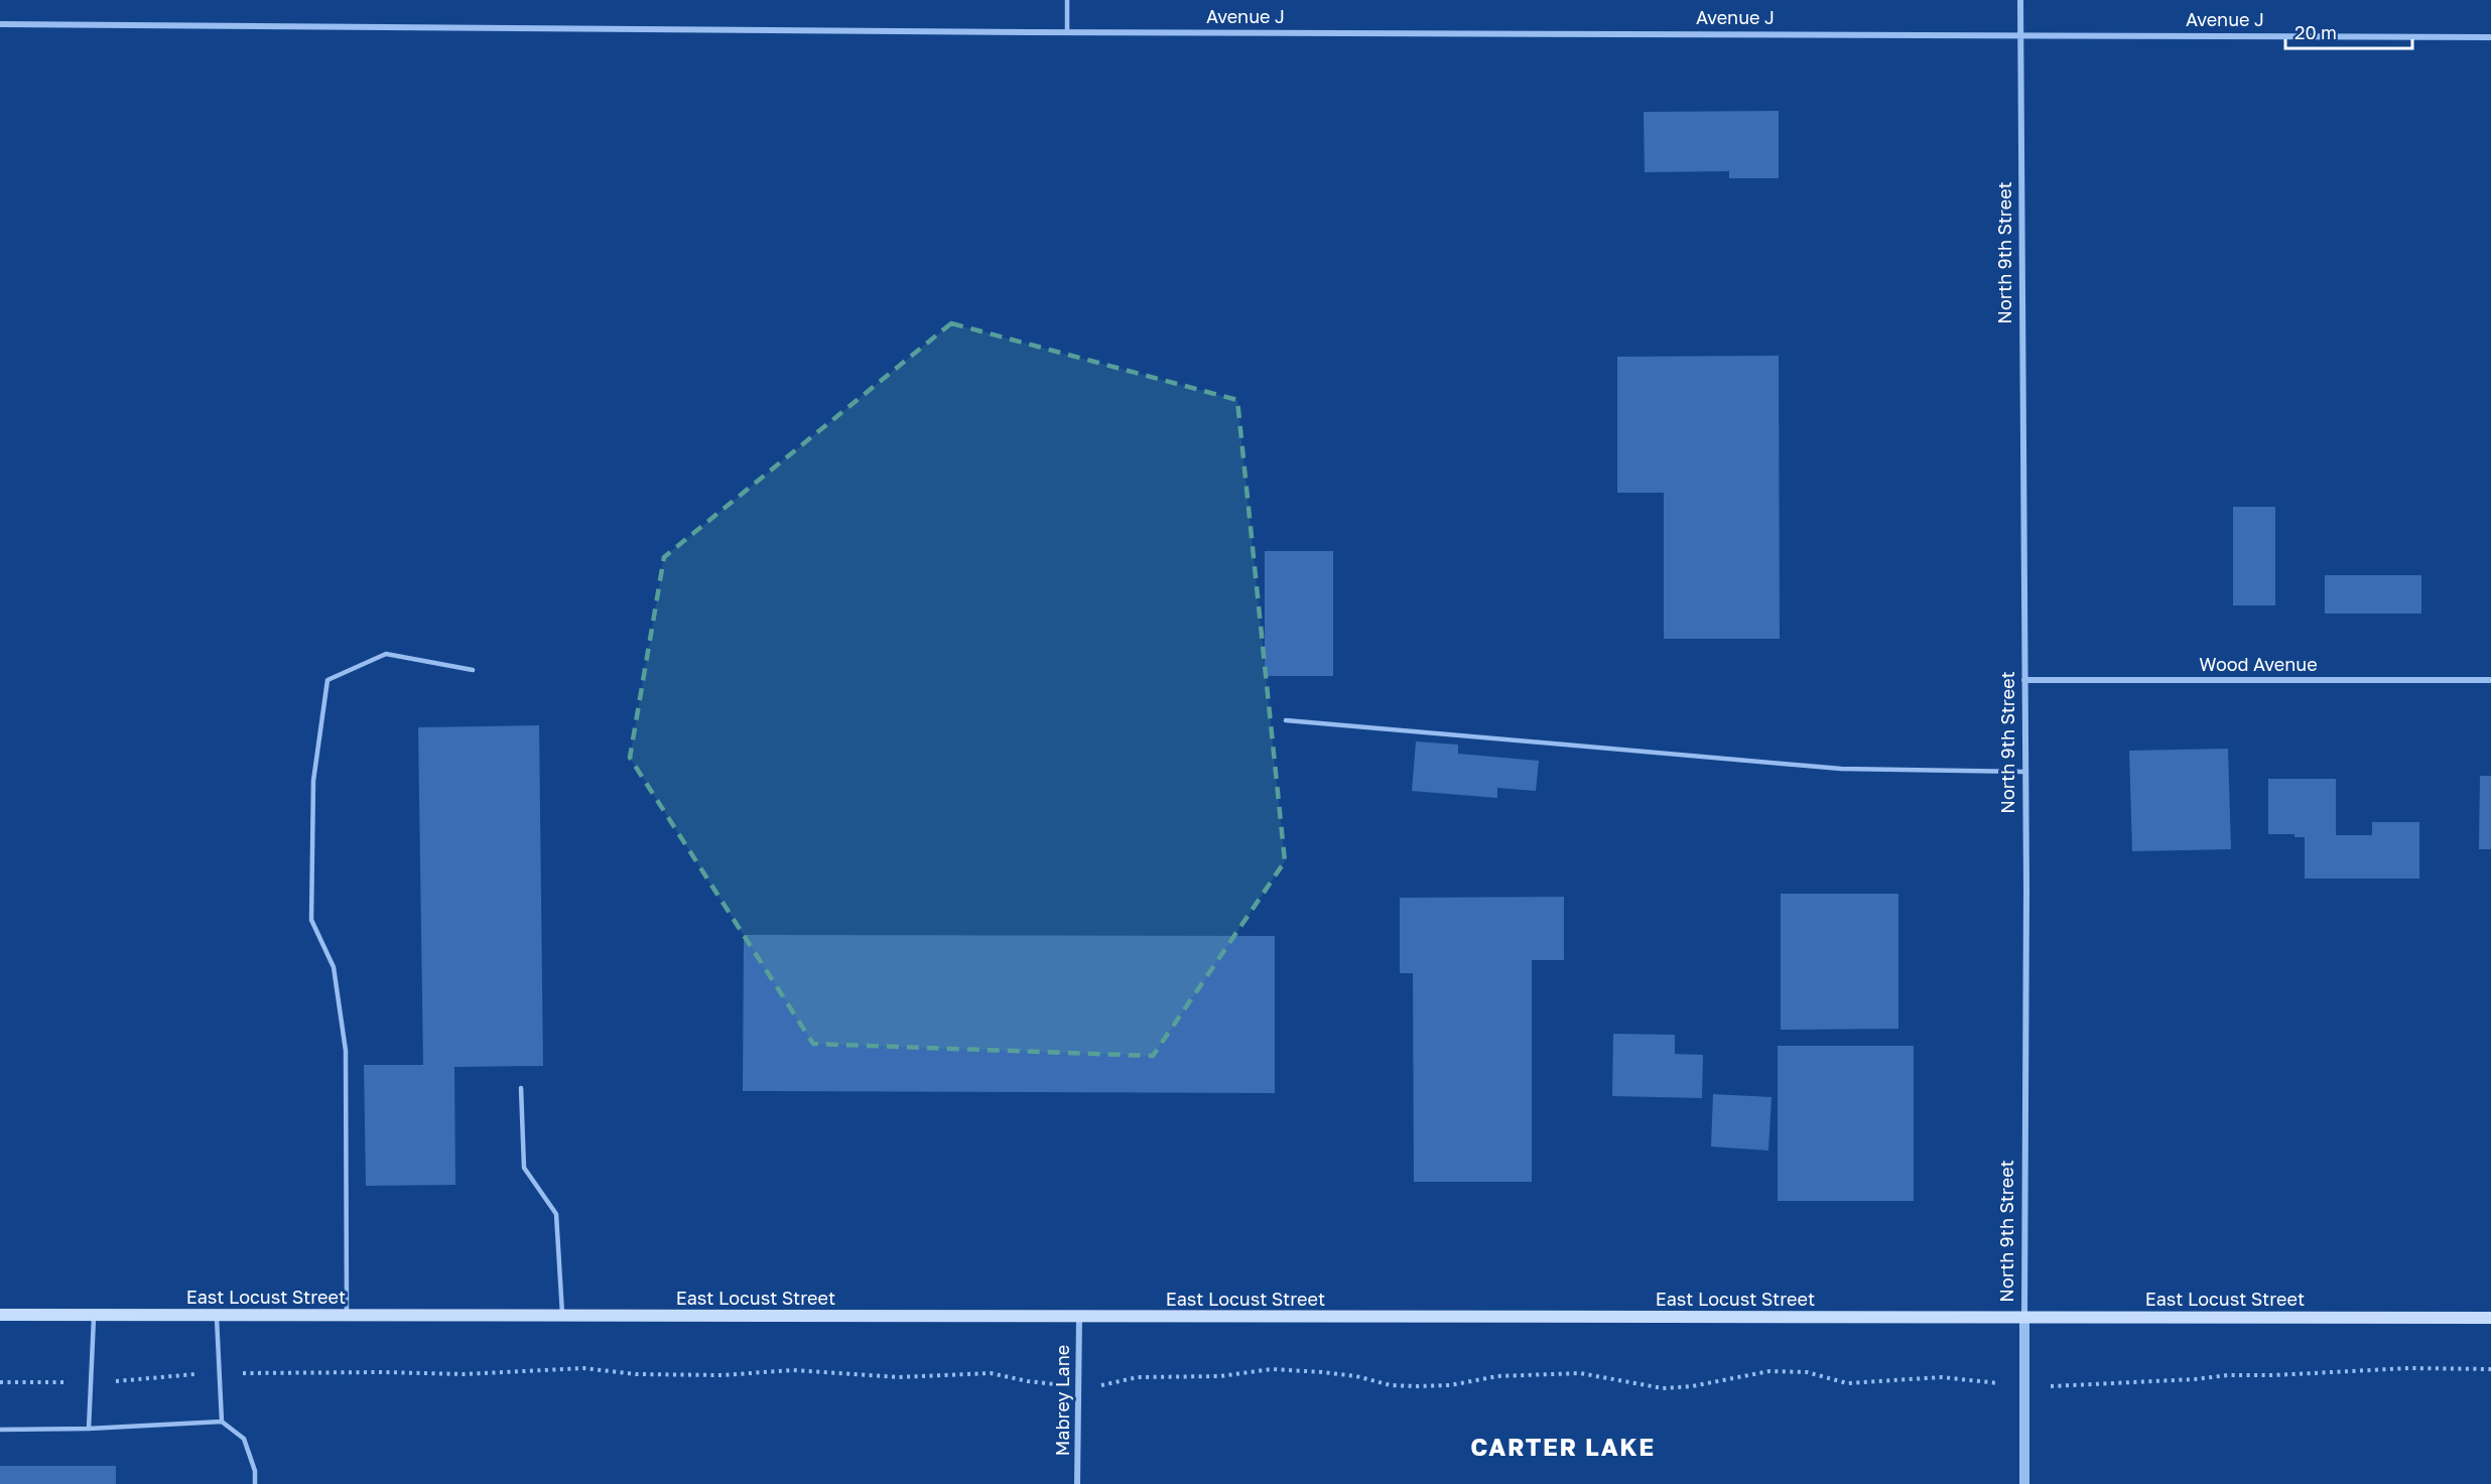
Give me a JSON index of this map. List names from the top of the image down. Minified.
{"streets":{"main road":["East Locust Street"],"street":["Avenue J","North 9th Street","Wood Avenue","Mabrey Lane"]},"crossings":[["Avenue J","North 9th Street"],["North 9th Street","Wood Avenue"],["North 9th Street","East Locust Street"],["East Locust Street","Mabrey Lane"]],"districts":["CARTER LAKE"],"scale_bar":"20 m"}
